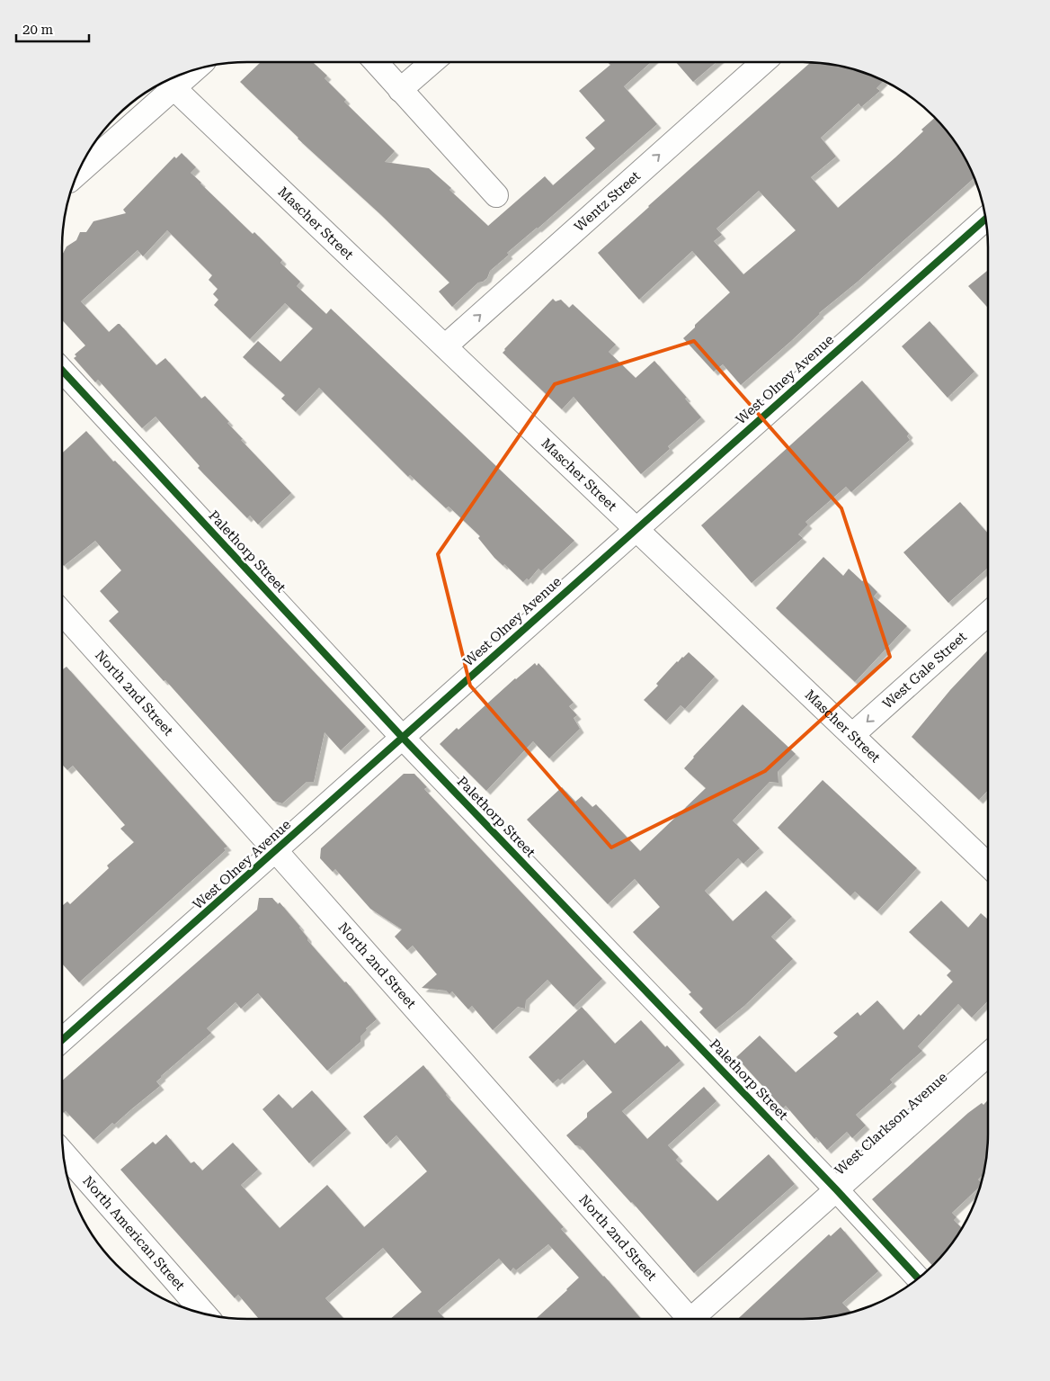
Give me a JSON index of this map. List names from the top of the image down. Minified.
{"streets":{"street":["Wentz Street","Mascher Street","West Olney Avenue","Palethorp Street","West Gale Street","North 2nd Street","West Clarkson Avenue","North American Street"]},"crossings":[["Wentz Street","Mascher Street"],["Mascher Street","West Olney Avenue"],["Mascher Street","West Gale Street"],["West Olney Avenue","Palethorp Street"],["West Olney Avenue","North 2nd Street"],["Palethorp Street","West Clarkson Avenue"]],"one_way":["Wentz Street","West Gale Street"],"scale_bar":"20 m"}
